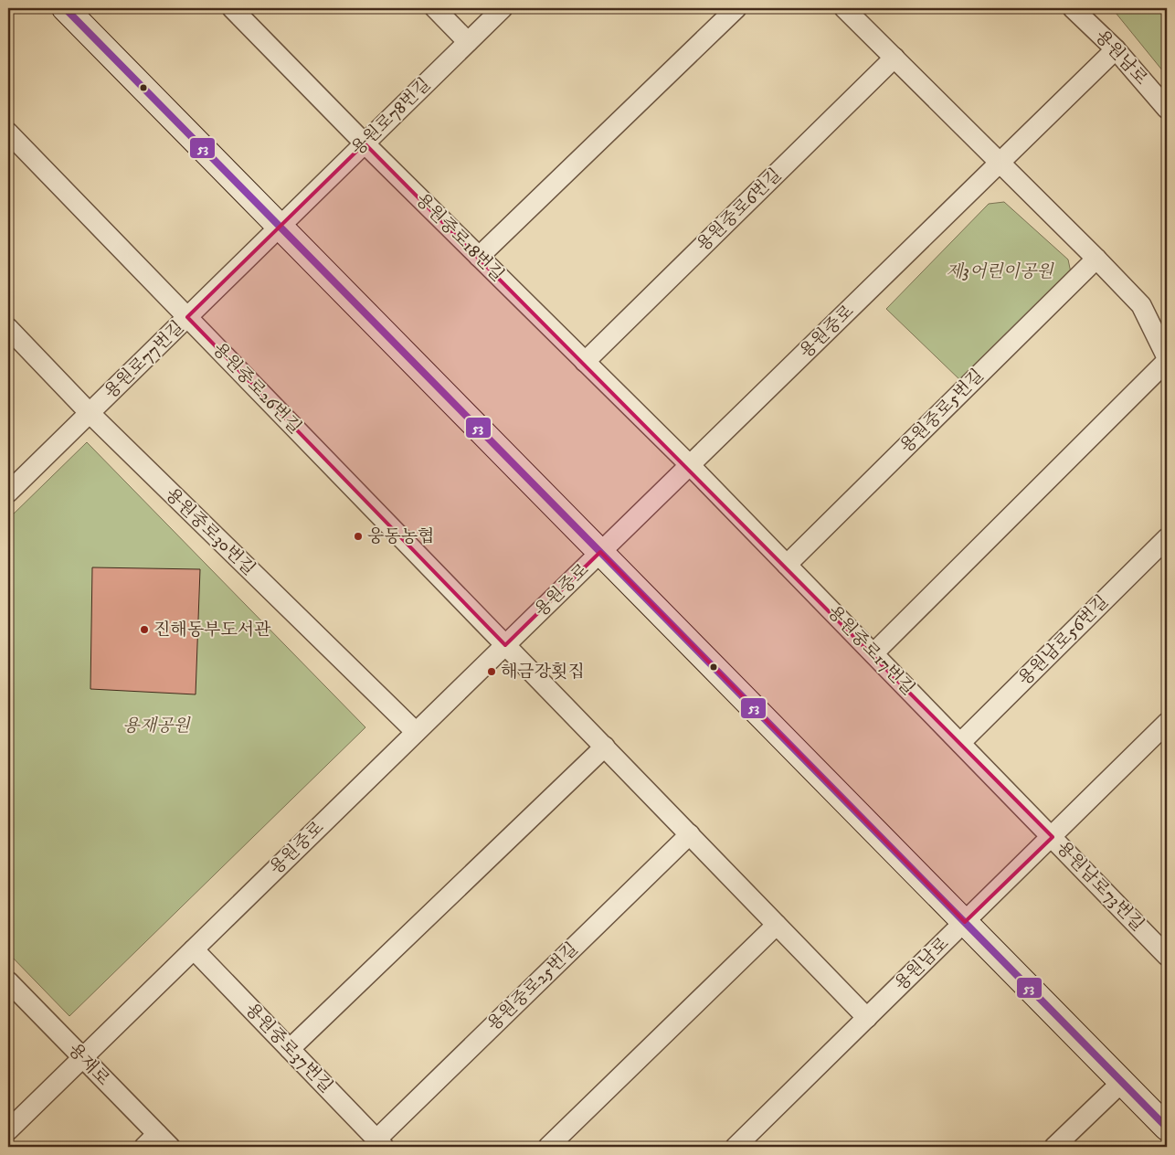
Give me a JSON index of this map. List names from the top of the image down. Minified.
{"streets":{"street":["용원남로","용원로78번길","용원중로6번길","용원중로18번길","용원중로","용원로77번길","용원중로26번길","용원중로5번길","용원중로30번길","용원남로56번길","용원중로17번길","용원남로73번길","용원중로25번길","용원중로37번길","용재로"]},"crossings":[["용원남로","용원중로"],["용원남로","용원중로17번길"],["용원남로","용원남로73번길"],["용원로78번길","용원중로18번길"],["용원로78번길","용원로77번길"],["용원중로6번길","용원중로18번길"],["용원중로18번길","용원중로"],["용원중로18번길","용원중로17번길"],["용원중로","용원중로26번길"],["용원중로","용원중로30번길"],["용원중로","용원중로17번길"],["용원중로","용원중로37번길"],["용원중로","용재로"],["용원로77번길","용원중로26번길"],["용원로77번길","용원중로30번길"],["용원중로5번길","용원중로17번길"],["용원남로56번길","용원중로17번길"],["용원중로17번길","용원남로73번길"],["용원중로25번길","용원중로37번길"]],"parks":["제3어린이공원","용재공원"],"places":["웅동농협","진해동부도서관","해금강횟집"],"lines":["transit line 53"]}
